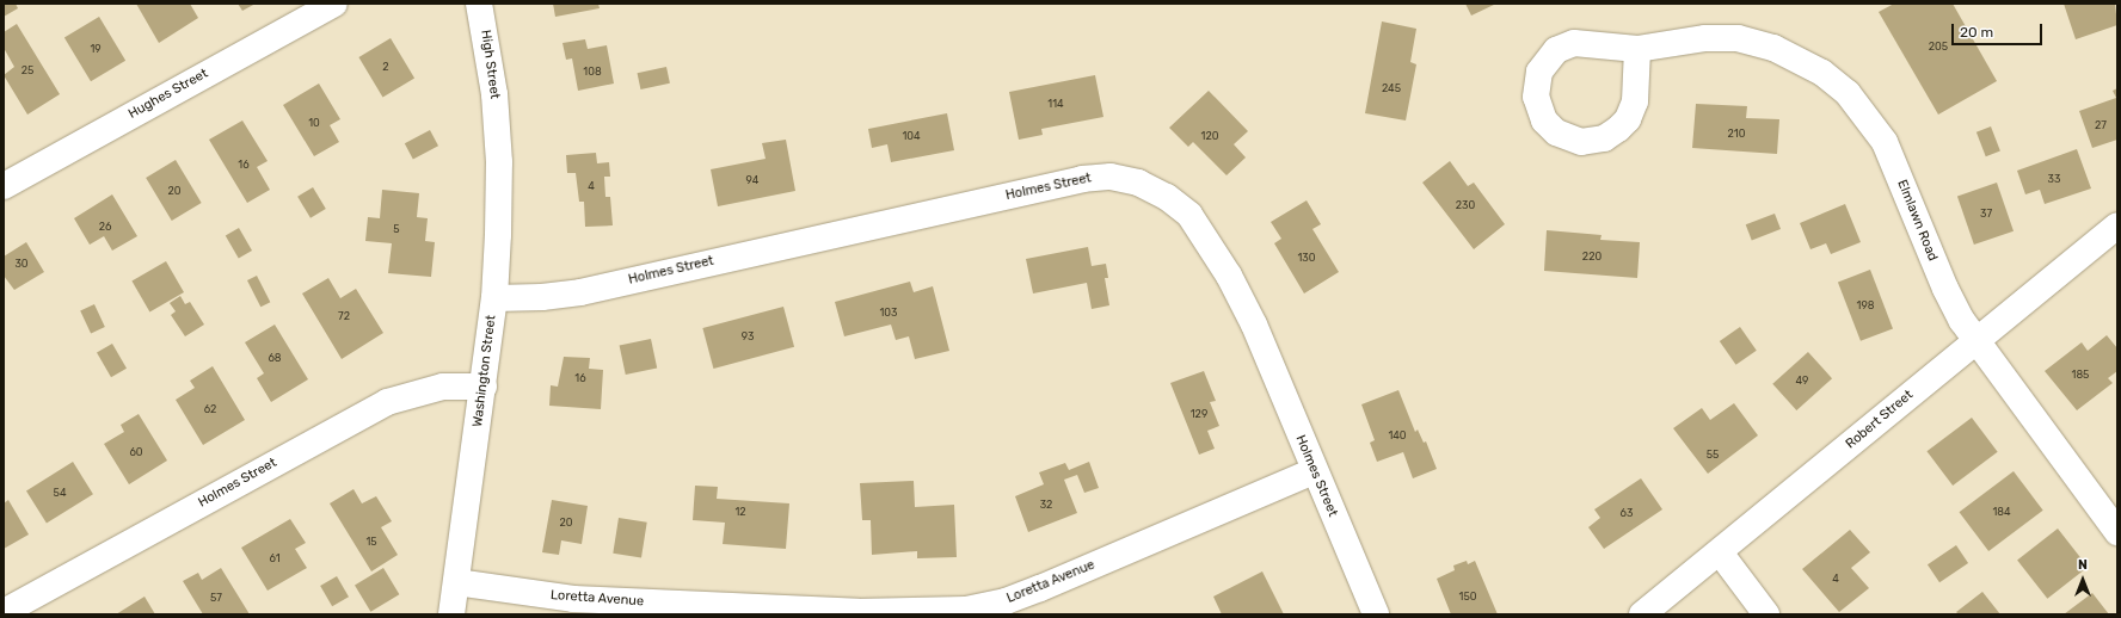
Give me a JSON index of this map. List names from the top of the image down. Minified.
{"streets":{"street":["High Street","Hughes Street","Holmes Street","Elmlawn Road","Washington Street","Robert Street","Loretta Avenue"]},"crossings":[["High Street","Washington Street"],["Holmes Street","Washington Street"],["Holmes Street","Loretta Avenue"],["Elmlawn Road","Robert Street"],["Washington Street","Loretta Avenue"]],"house_numbers":["205","19","2","25","108","245","114","10","27","210","104","120","16","33","94","4","20","230","37","26","5","220","130","30","198","103","72","93","68","185","16","49","62","129","140","60","55","54","32","12","184","63","20","15","61","4","150","57"],"scale_bar":"20 m","north":"top"}
